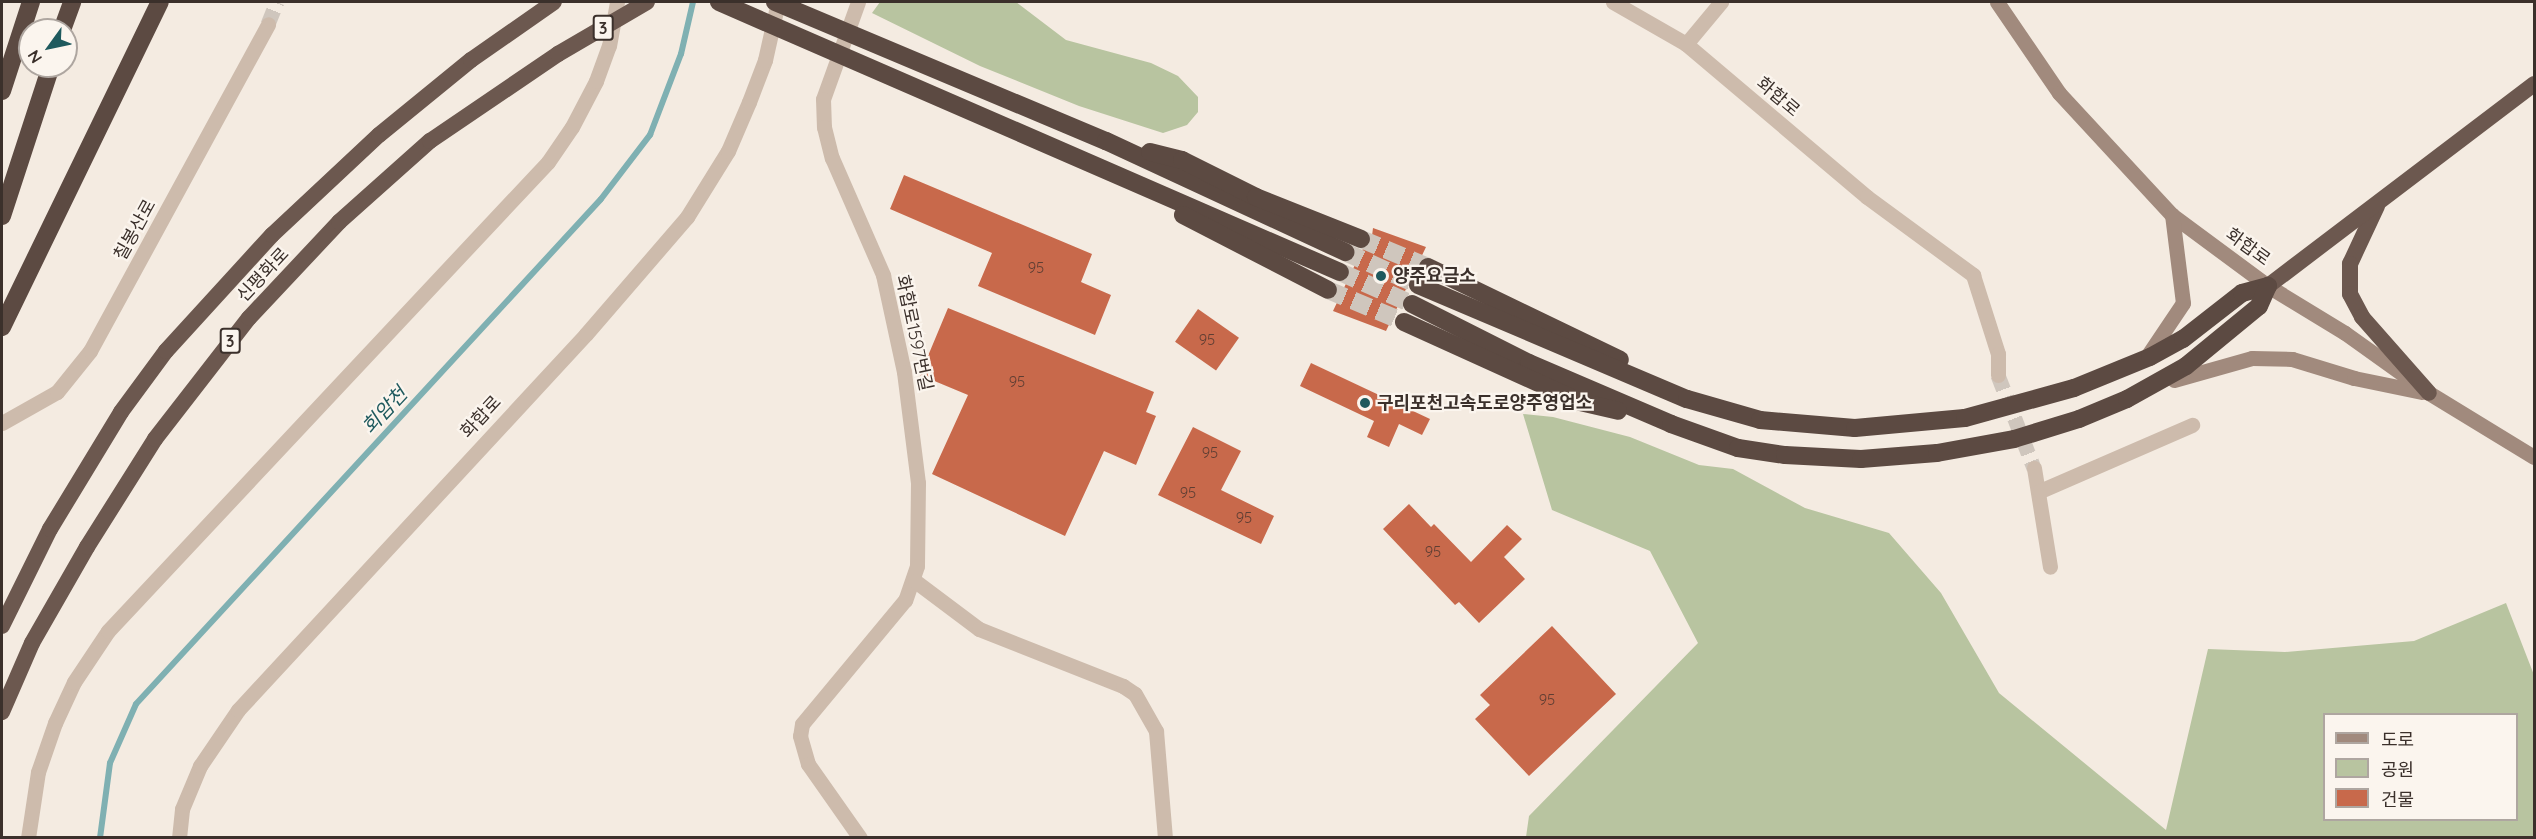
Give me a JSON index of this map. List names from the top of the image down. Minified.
{"streets":{"highway":["3","신평화로"],"main road":["화합로"],"street":["칠봉산로","화합로1597번길"]},"water":["회암천"],"places":["양주요금소","구리포천고속도로양주영업소"],"house_numbers":["95","95","95","95","95","95","95","95"],"legend":["도로","공원","건물"],"north":"bottom left"}
